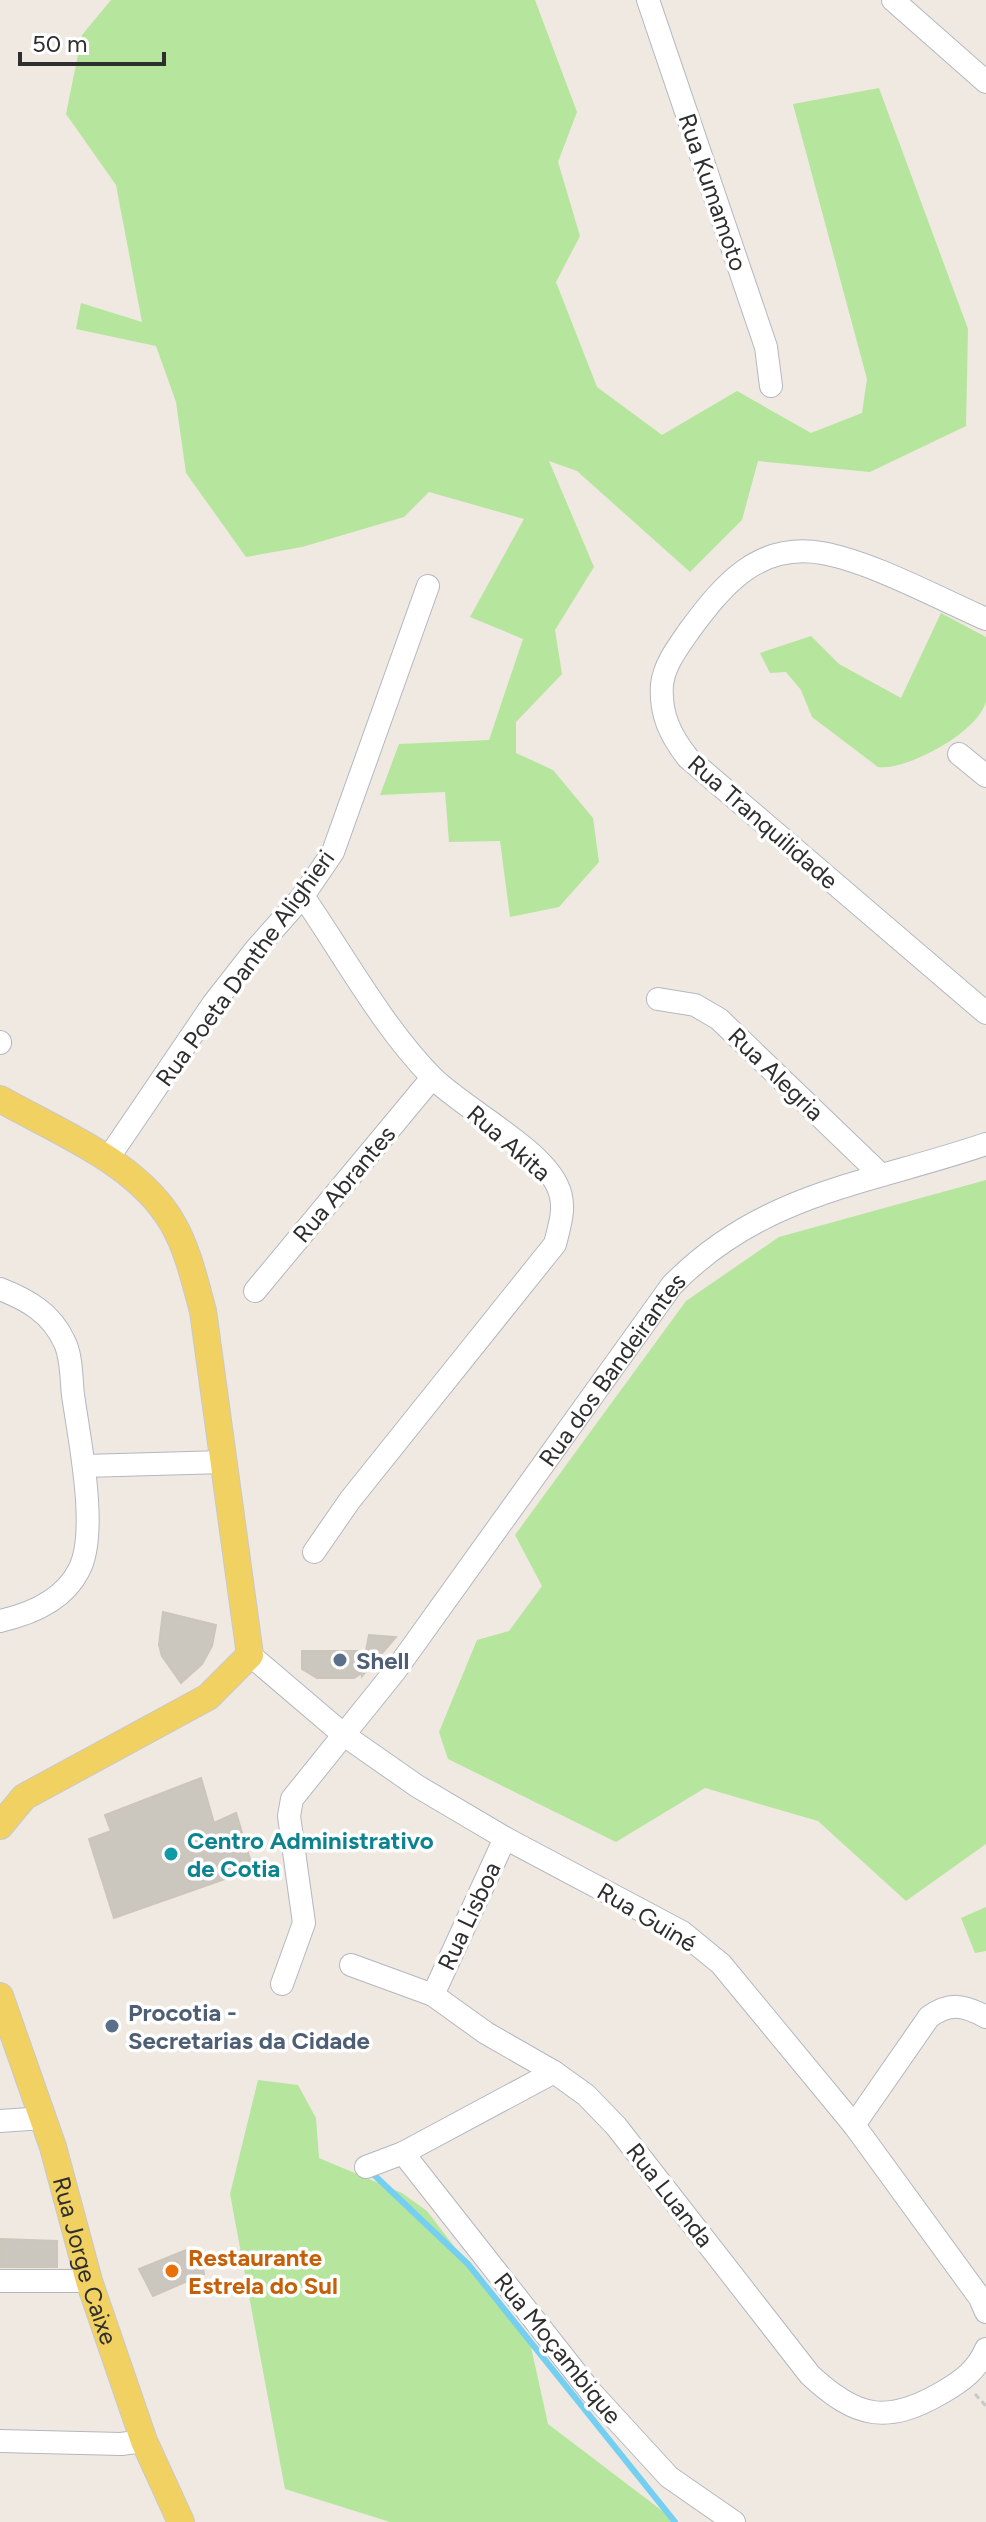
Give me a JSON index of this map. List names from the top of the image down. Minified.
{"streets":{"main road":["Rua Jorge Caixe"],"street":["Rua Kumamoto","Rua Tranquilidade","Rua Poeta Danthe Alighieri","Rua Alegria","Rua Akita","Rua Abrantes","Rua dos Bandeirantes","Rua Lisboa","Rua Guiné","Rua Luanda","Rua Moçambique"]},"crossings":[["Rua Poeta Danthe Alighieri","Rua Akita"],["Rua Alegria","Rua dos Bandeirantes"],["Rua Akita","Rua Abrantes"],["Rua dos Bandeirantes","Rua Guiné"],["Rua Lisboa","Rua Guiné"],["Rua Lisboa","Rua Luanda"]],"places":["Shell","Centro Administrativo de Cotia","Procotia - Secretarias da Cidade","Restaurante Estrela do Sul"],"scale_bar":"50 m"}
